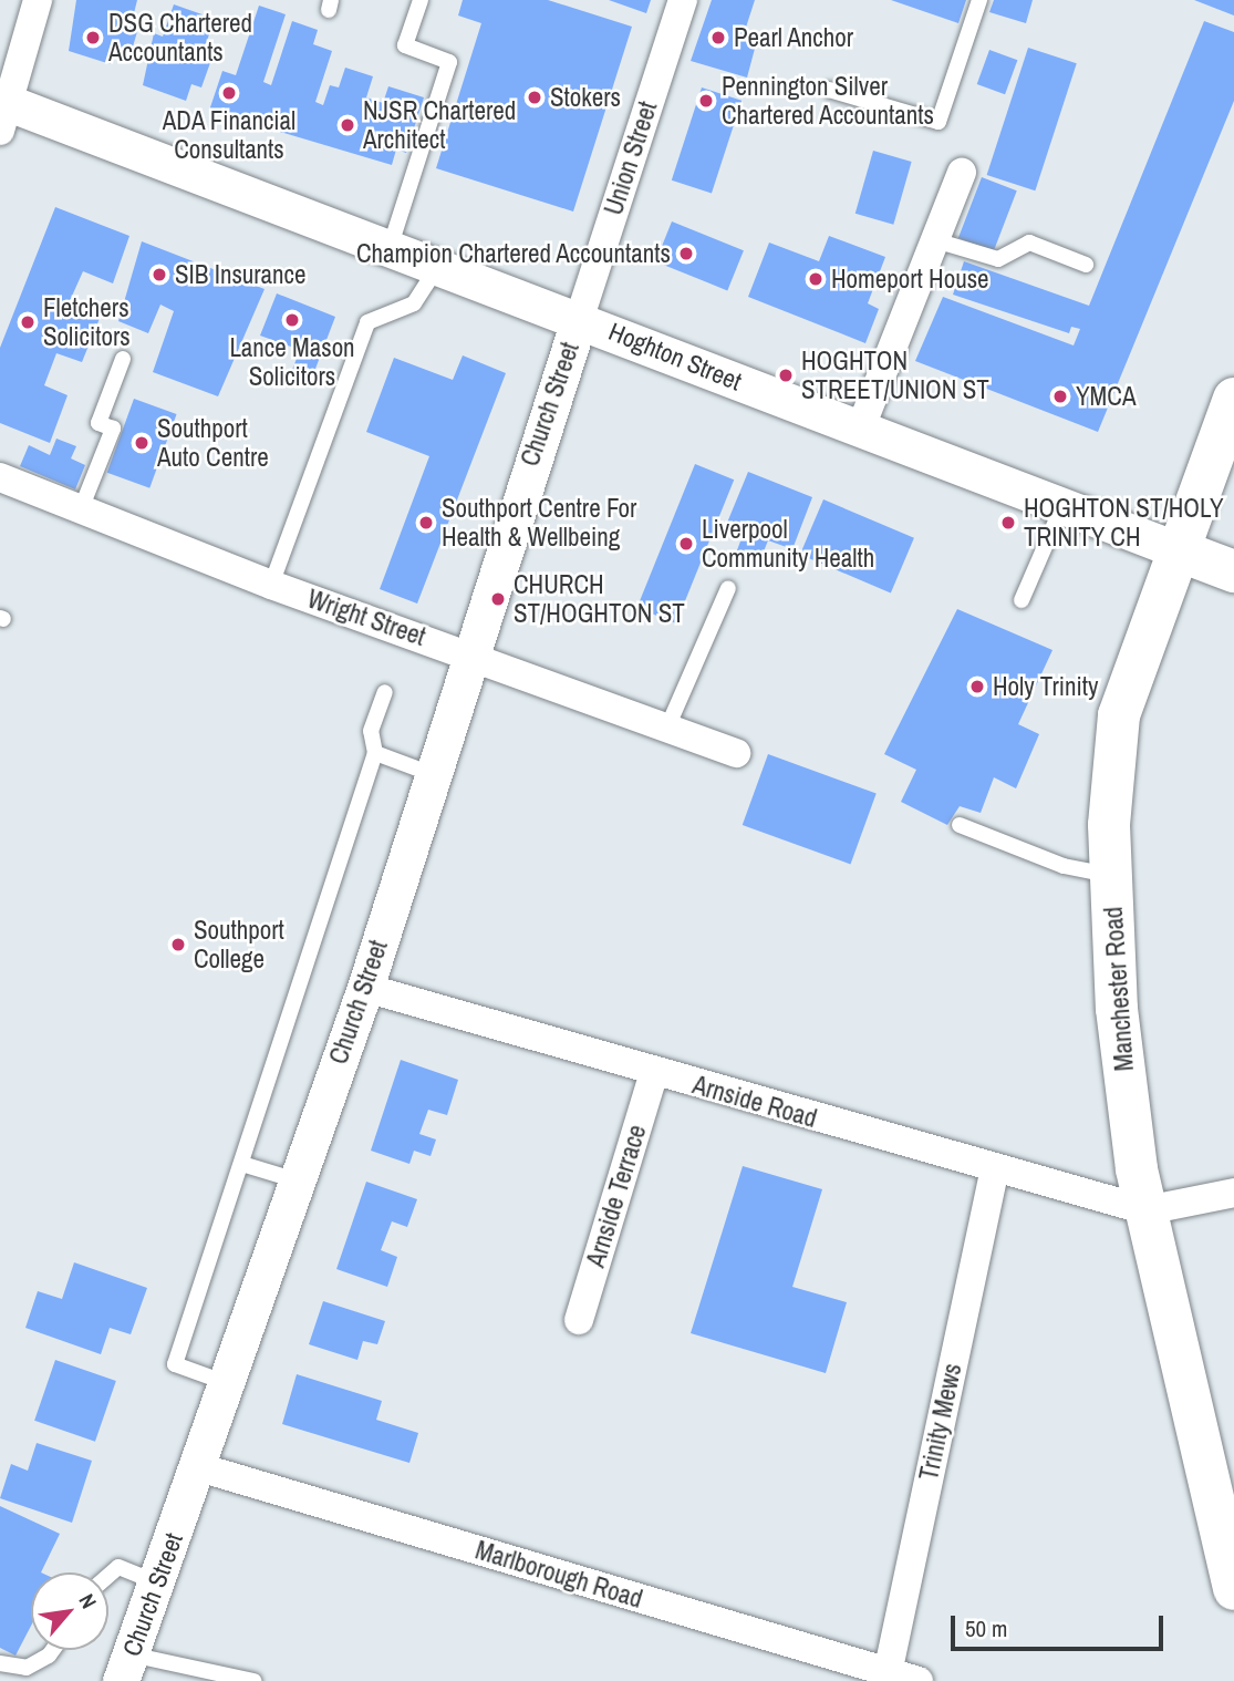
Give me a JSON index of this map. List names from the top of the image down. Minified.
{"streets":{"main road":["Manchester Road"],"street":["Union Street","Hoghton Street","Church Street","Wright Street","Arnside Road","Arnside Terrace","Trinity Mews","Marlborough Road"]},"crossings":[["Union Street","Hoghton Street"],["Union Street","Church Street"],["Hoghton Street","Church Street"],["Hoghton Street","Manchester Road"],["Church Street","Wright Street"],["Church Street","Arnside Road"],["Church Street","Marlborough Road"],["Manchester Road","Arnside Road"],["Arnside Road","Arnside Terrace"],["Arnside Road","Trinity Mews"],["Trinity Mews","Marlborough Road"]],"places":["DSG Chartered Accountants","Pearl Anchor","ADA Financial Consultants","Stokers","Pennington Silver Chartered Accountants","NJSR Chartered Architect","Champion Chartered Accountants","SIB Insurance","Homeport House","Lance Mason Solicitors","Fletchers Solicitors","HOGHTON STREET/UNION ST","YMCA","Southport Auto Centre","Southport Centre For Health & Wellbeing","HOGHTON ST/HOLY TRINITY CH","Liverpool Community Health","CHURCH ST/HOGHTON ST","Holy Trinity","Southport College"],"scale_bar":"50 m","north":"top right"}
